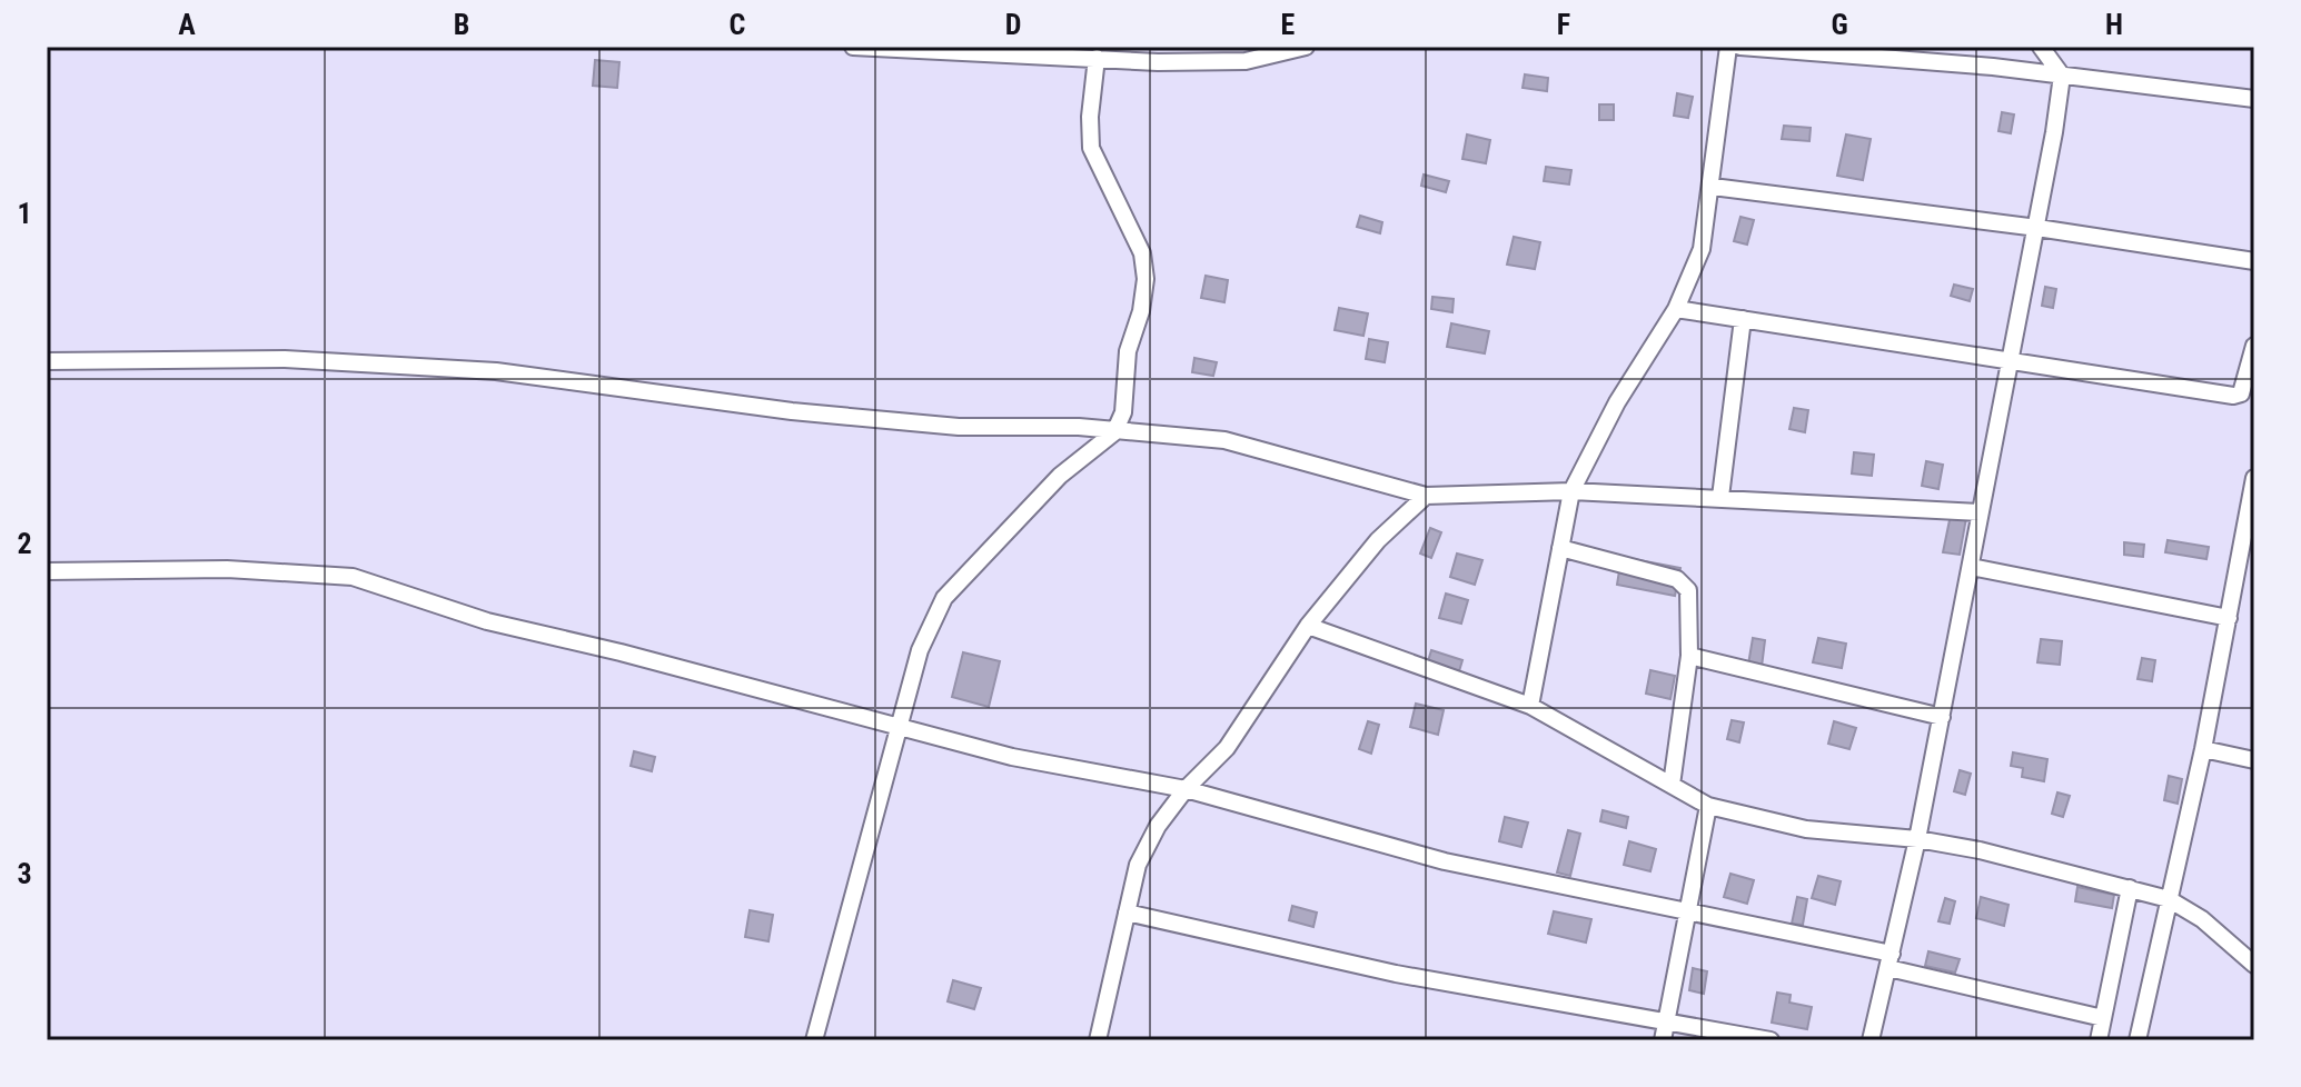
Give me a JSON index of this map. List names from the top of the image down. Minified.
{"grid":{"columns":["A","B","C","D","E","F","G","H"],"rows":["1","2","3"]}}
